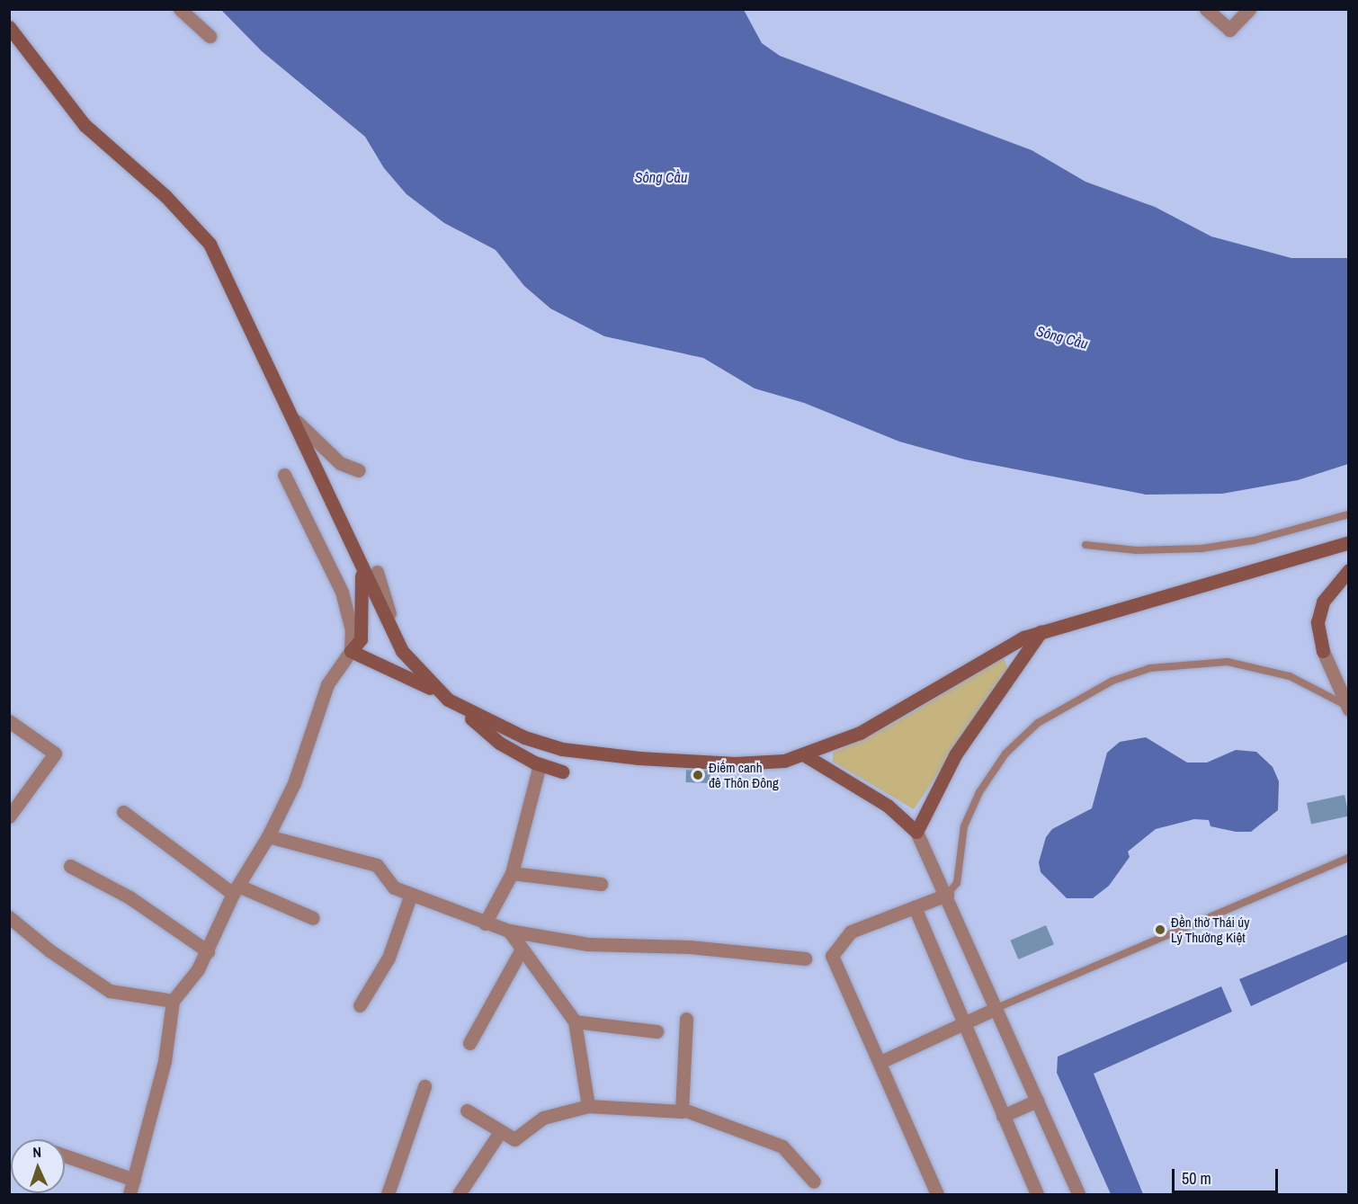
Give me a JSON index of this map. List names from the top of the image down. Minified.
{"water":["Sông Cầu"],"places":["Điếm canh đê Thôn Đông","Đền thờ Thái úy Lý Thường Kiệt"],"scale_bar":"50 m","north":"top"}
